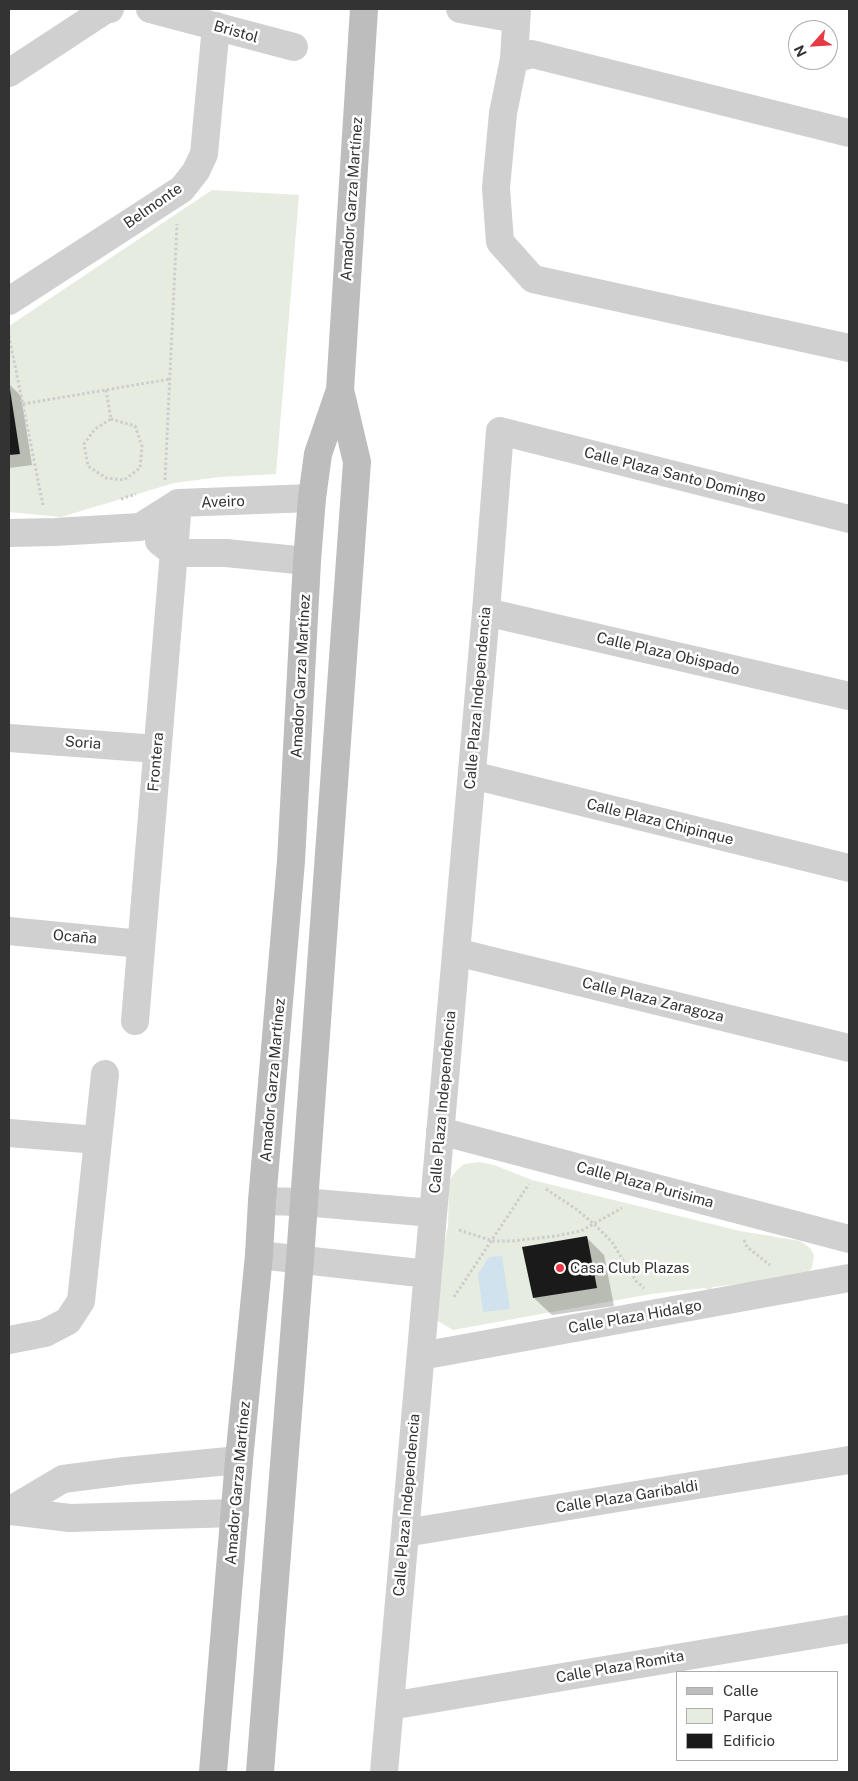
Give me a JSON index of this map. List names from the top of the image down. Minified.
{"streets":{"street":["Bristol","Amador Garza Martínez","Belmonte","Calle Plaza Santo Domingo","Aveiro","Calle Plaza Obispado","Calle Plaza Independencia","Soria","Frontera","Calle Plaza Chipinque","Ocaña","Calle Plaza Zaragoza","Calle Plaza Purisima","Calle Plaza Hidalgo","Calle Plaza Garibaldi","Calle Plaza Romita"]},"crossings":[["Bristol","Belmonte"],["Amador Garza Martínez","Aveiro"],["Calle Plaza Santo Domingo","Calle Plaza Independencia"],["Aveiro","Frontera"],["Calle Plaza Obispado","Calle Plaza Independencia"],["Calle Plaza Independencia","Calle Plaza Chipinque"],["Calle Plaza Independencia","Calle Plaza Zaragoza"],["Calle Plaza Independencia","Calle Plaza Purisima"],["Calle Plaza Independencia","Calle Plaza Hidalgo"],["Calle Plaza Independencia","Calle Plaza Garibaldi"],["Calle Plaza Independencia","Calle Plaza Romita"],["Soria","Frontera"],["Frontera","Ocaña"]],"places":["Casa Club Plazas"],"legend":["Calle","Parque","Edificio"],"north":"bottom left"}
